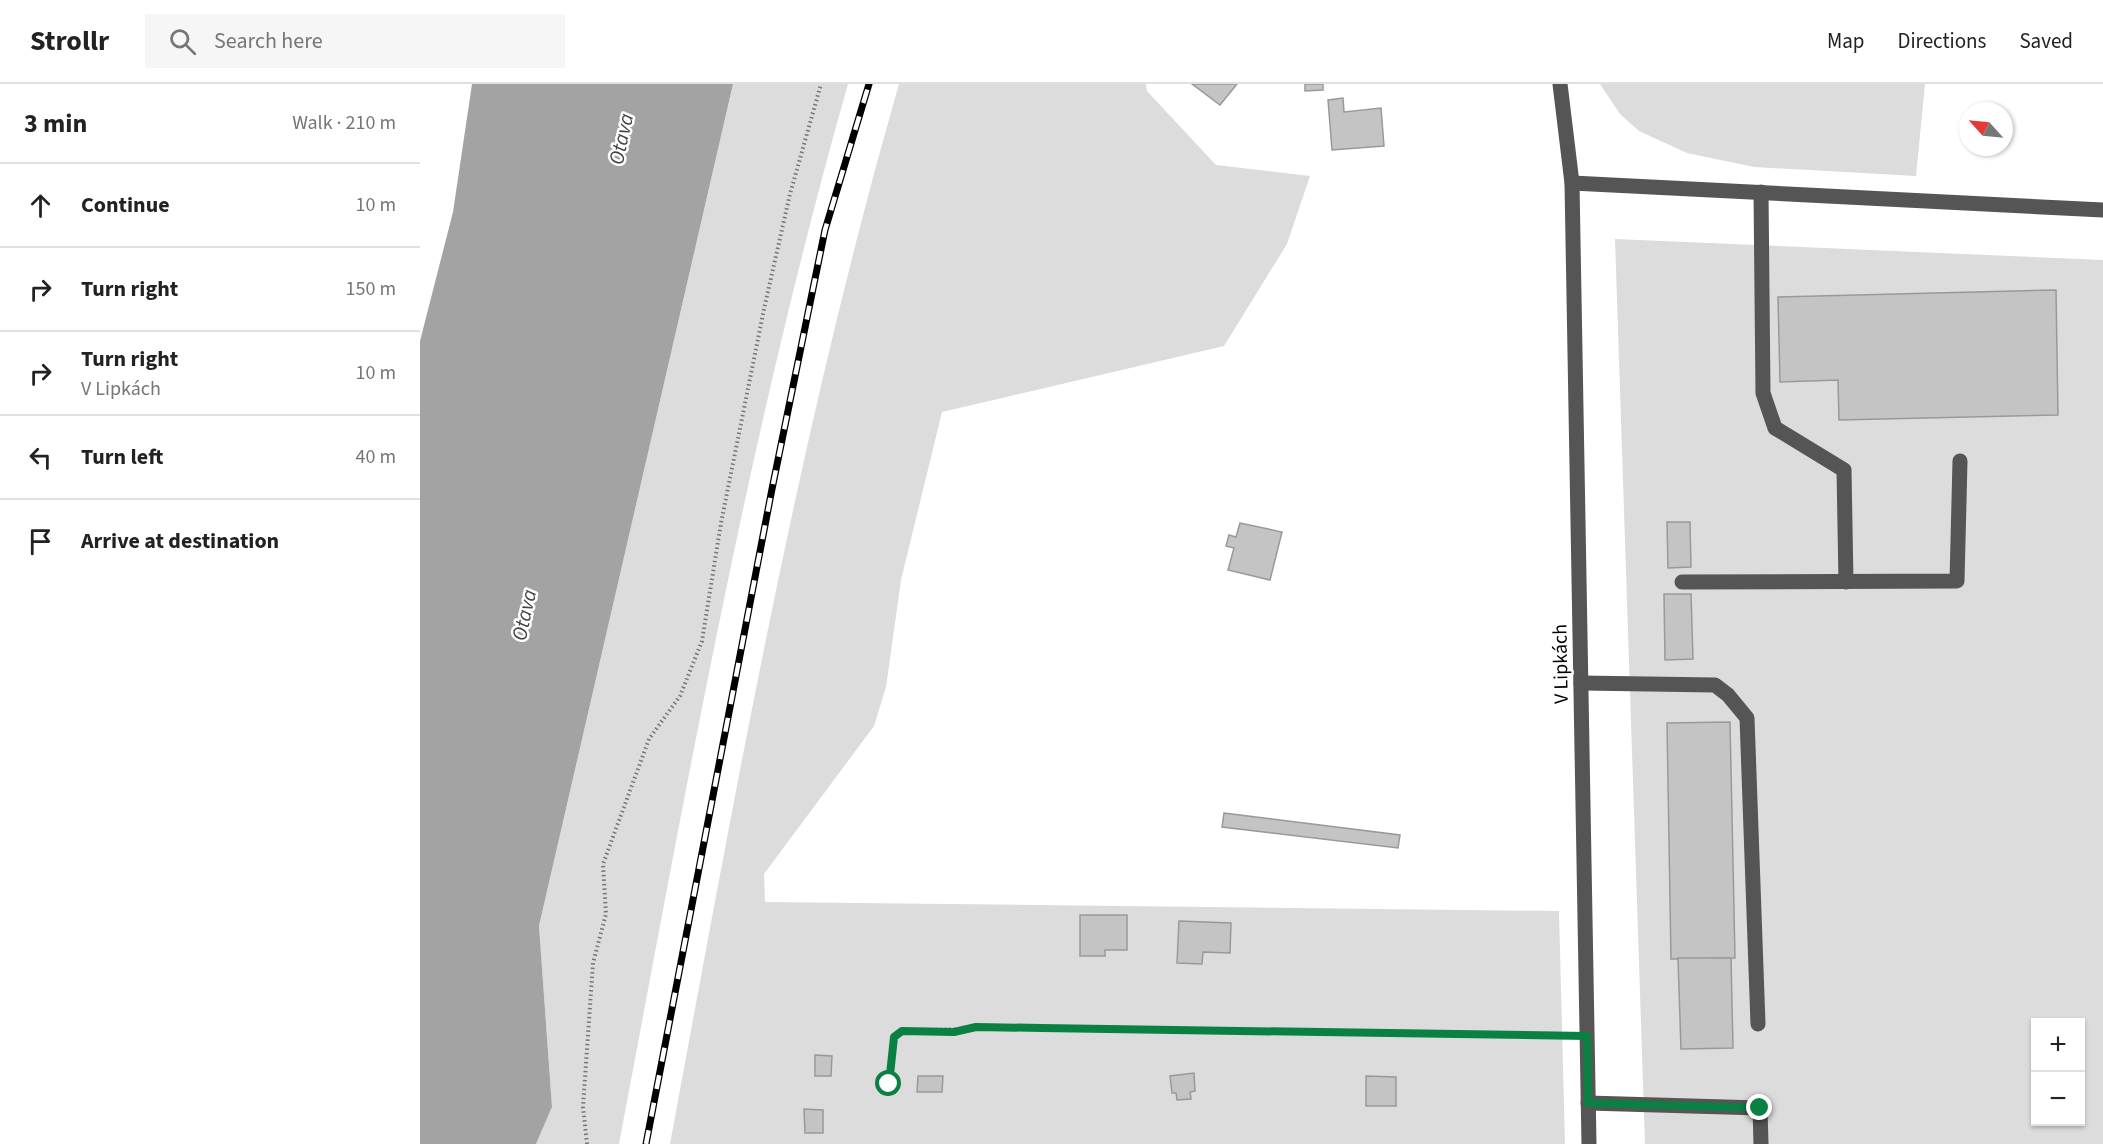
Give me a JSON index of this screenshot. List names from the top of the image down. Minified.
{"streets":{"street":["V Lipkách"]},"water":["Otava"],"north":"top left","page":{"header":"Strollr","search":"Search here","nav":["Map","Directions","Saved"],"heading":["3 min","Walk · 210 m"],"list":[["Continue","10 m"],["Turn right","150 m"],["Turn right","V Lipkách","10 m"],["Turn left","40 m"],"Arrive at destination"],"map_buttons":["+","−"]}}
